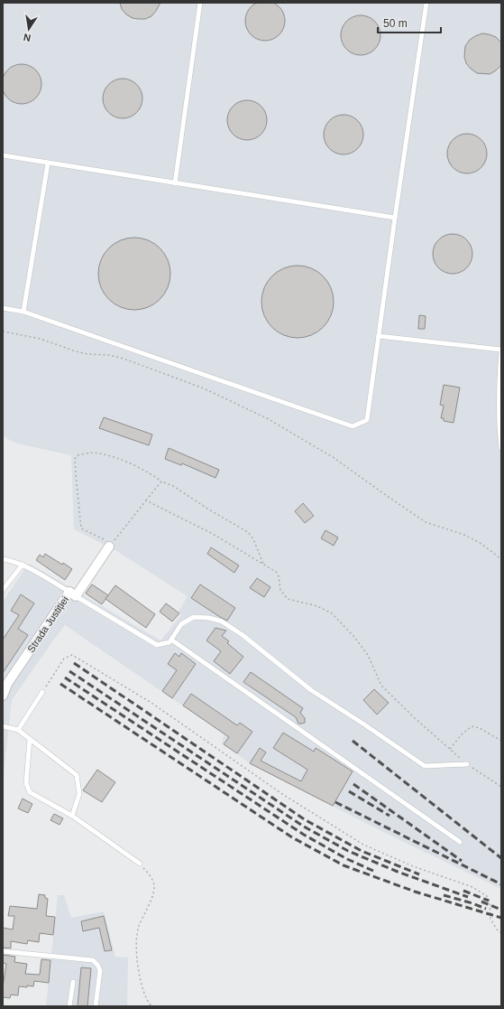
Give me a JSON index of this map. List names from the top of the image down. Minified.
{"streets":{"street":["Strada Justiției"]},"scale_bar":"50 m","north":"bottom"}
